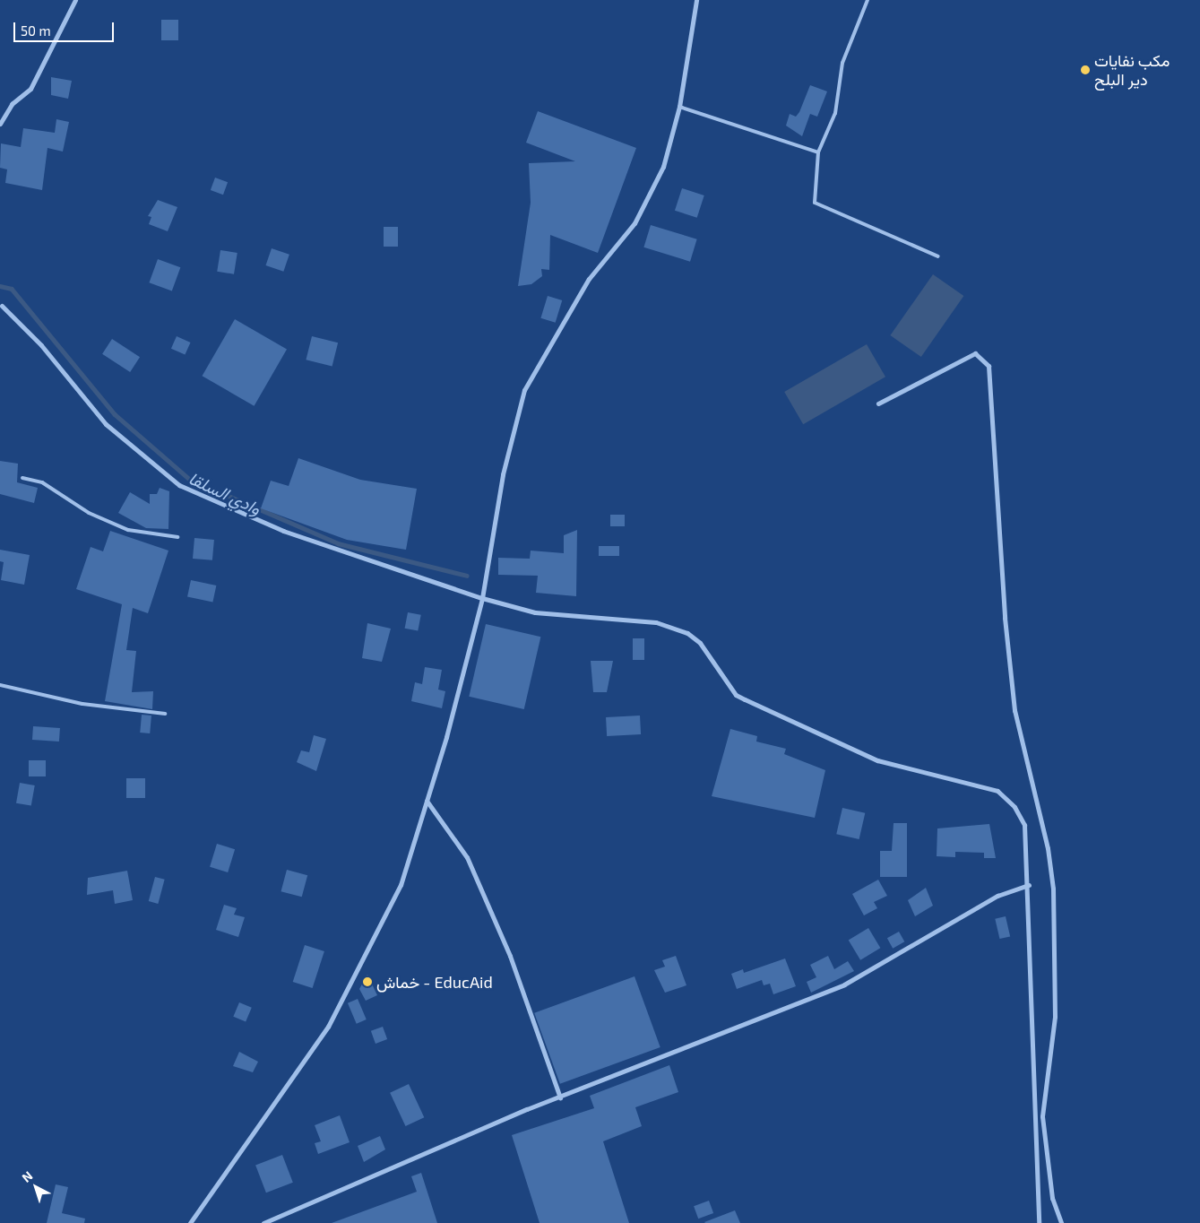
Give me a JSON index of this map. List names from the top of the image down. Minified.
{"water":["وادي السلقا"],"places":["مكب نفايات دير البلح","خماش - EducAid"],"scale_bar":"50 m","north":"top left"}
